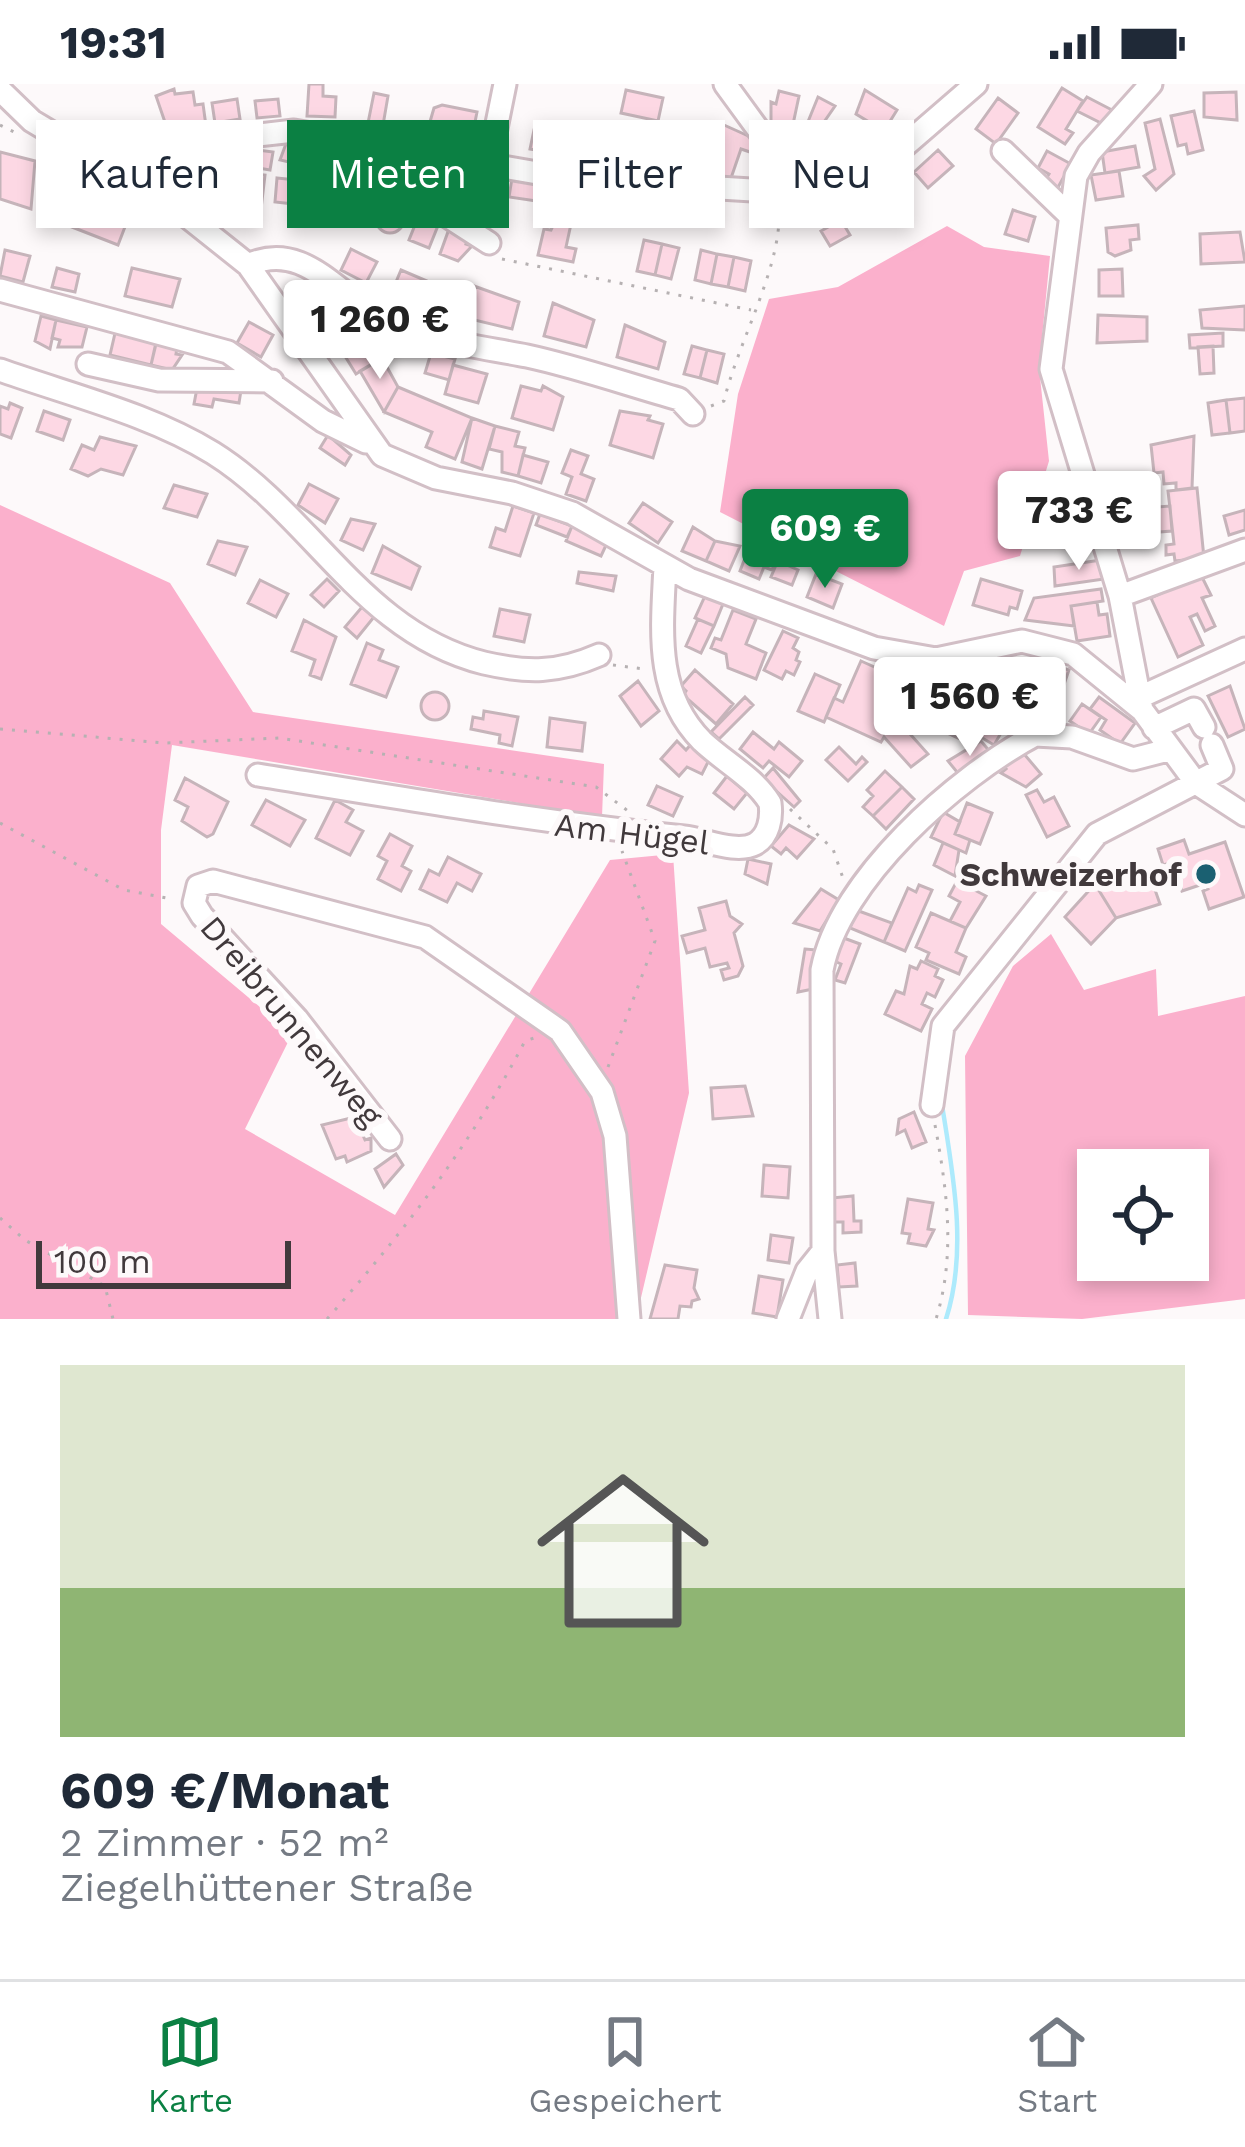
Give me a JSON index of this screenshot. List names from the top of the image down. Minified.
{"streets":{"street":["Am Hügel","Dreibrunnenweg"]},"places":["Schweizerhof"],"scale_bar":"100 m","page":{"status":"19:31","chip":["Kaufen","Mieten","Filter","Neu"],"price":["1 260 €","733 €","609 €","1 560 €"],"scale":"100 m","list":[{"name":"609 €/Monat","note":"2 Zimmer · 52 m² · Ziegelhüttener Straße"}],"tabs":["Karte","Gespeichert","Start"]}}
